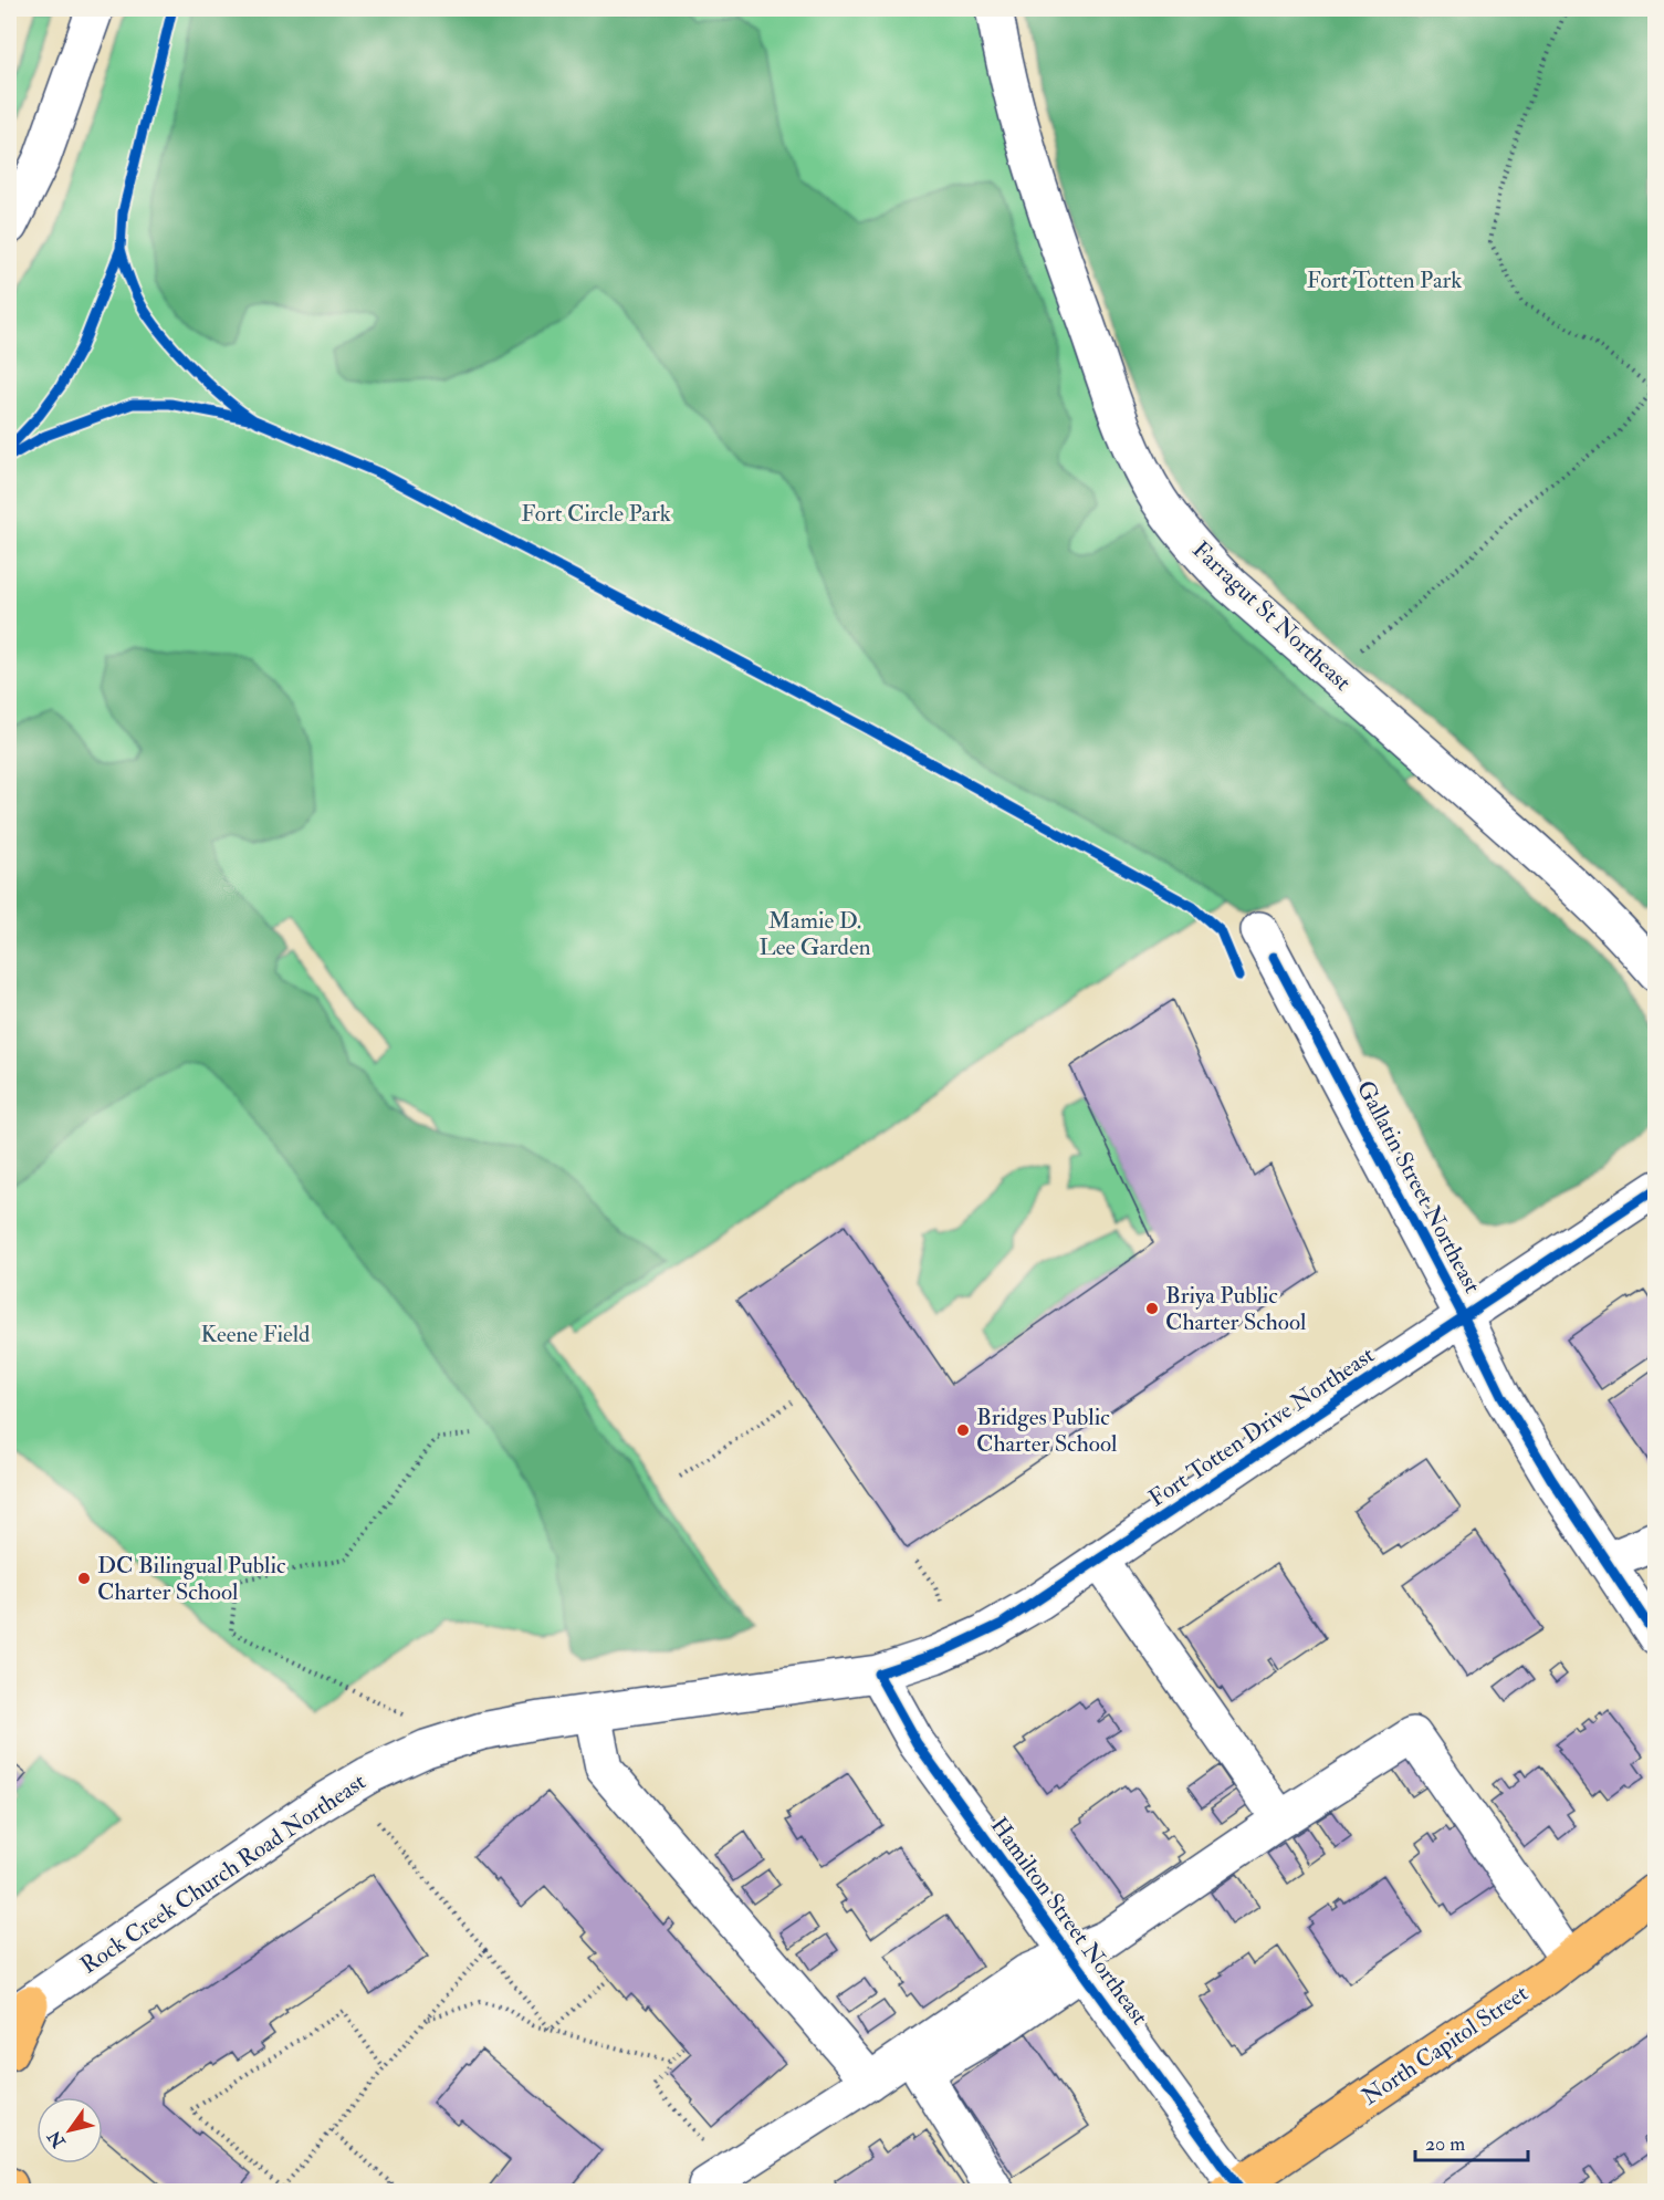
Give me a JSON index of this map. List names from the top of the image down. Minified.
{"streets":{"main road":["North Capitol Street"],"street":["Farragut St Northeast","Gallatin Street Northeast","Fort Totten Drive Northeast","Rock Creek Church Road Northeast","Hamilton Street Northeast"]},"crossings":[["Gallatin Street Northeast","Fort Totten Drive Northeast"],["Fort Totten Drive Northeast","Rock Creek Church Road Northeast"],["Fort Totten Drive Northeast","Hamilton Street Northeast"],["Rock Creek Church Road Northeast","Hamilton Street Northeast"],["Hamilton Street Northeast","North Capitol Street"]],"parks":["Fort Totten Park","Fort Circle Park","Mamie D. Lee Garden","Keene Field"],"places":["Briya Public Charter School","Bridges Public Charter School","DC Bilingual Public Charter School"],"scale_bar":"20 m","north":"bottom left"}
